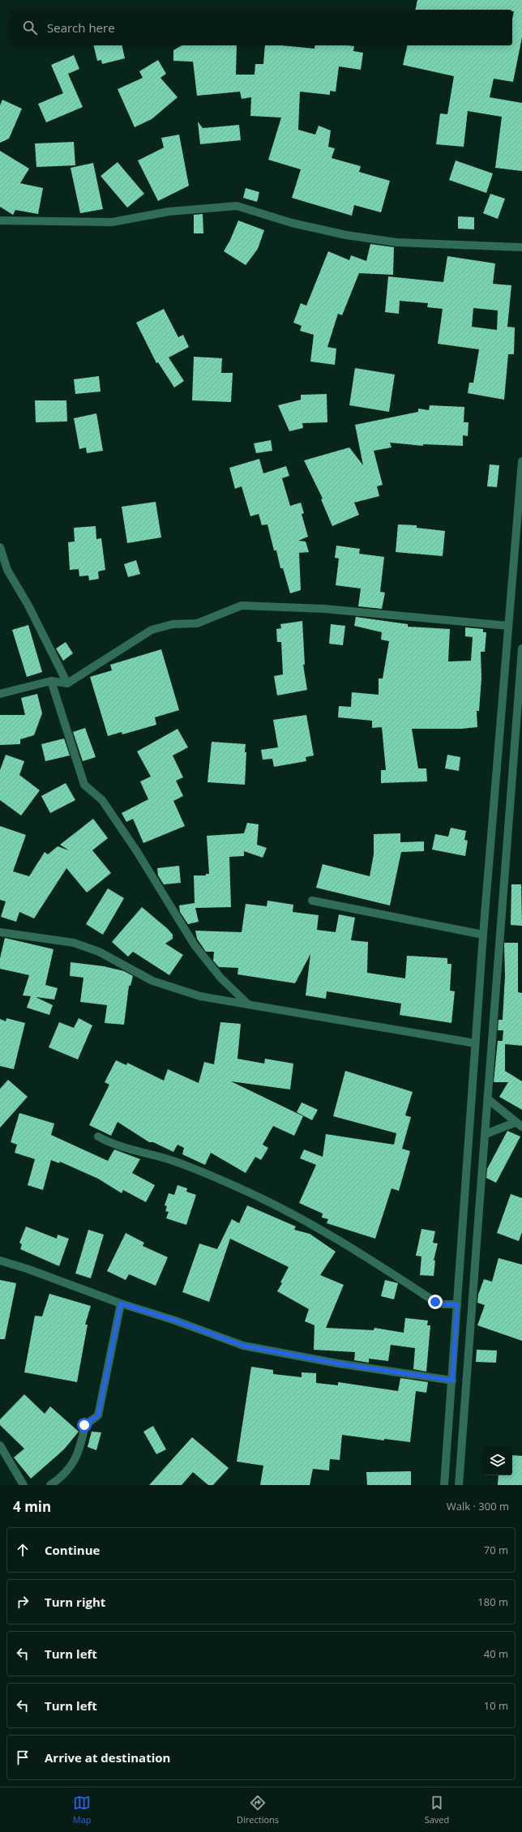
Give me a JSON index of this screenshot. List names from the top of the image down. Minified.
{"page":{"search":"Search here","heading":["4 min","Walk · 300 m"],"list":[["Continue","70 m"],["Turn right","180 m"],["Turn left","40 m"],["Turn left","10 m"],"Arrive at destination"],"nav":["Map","Directions","Saved"]}}
